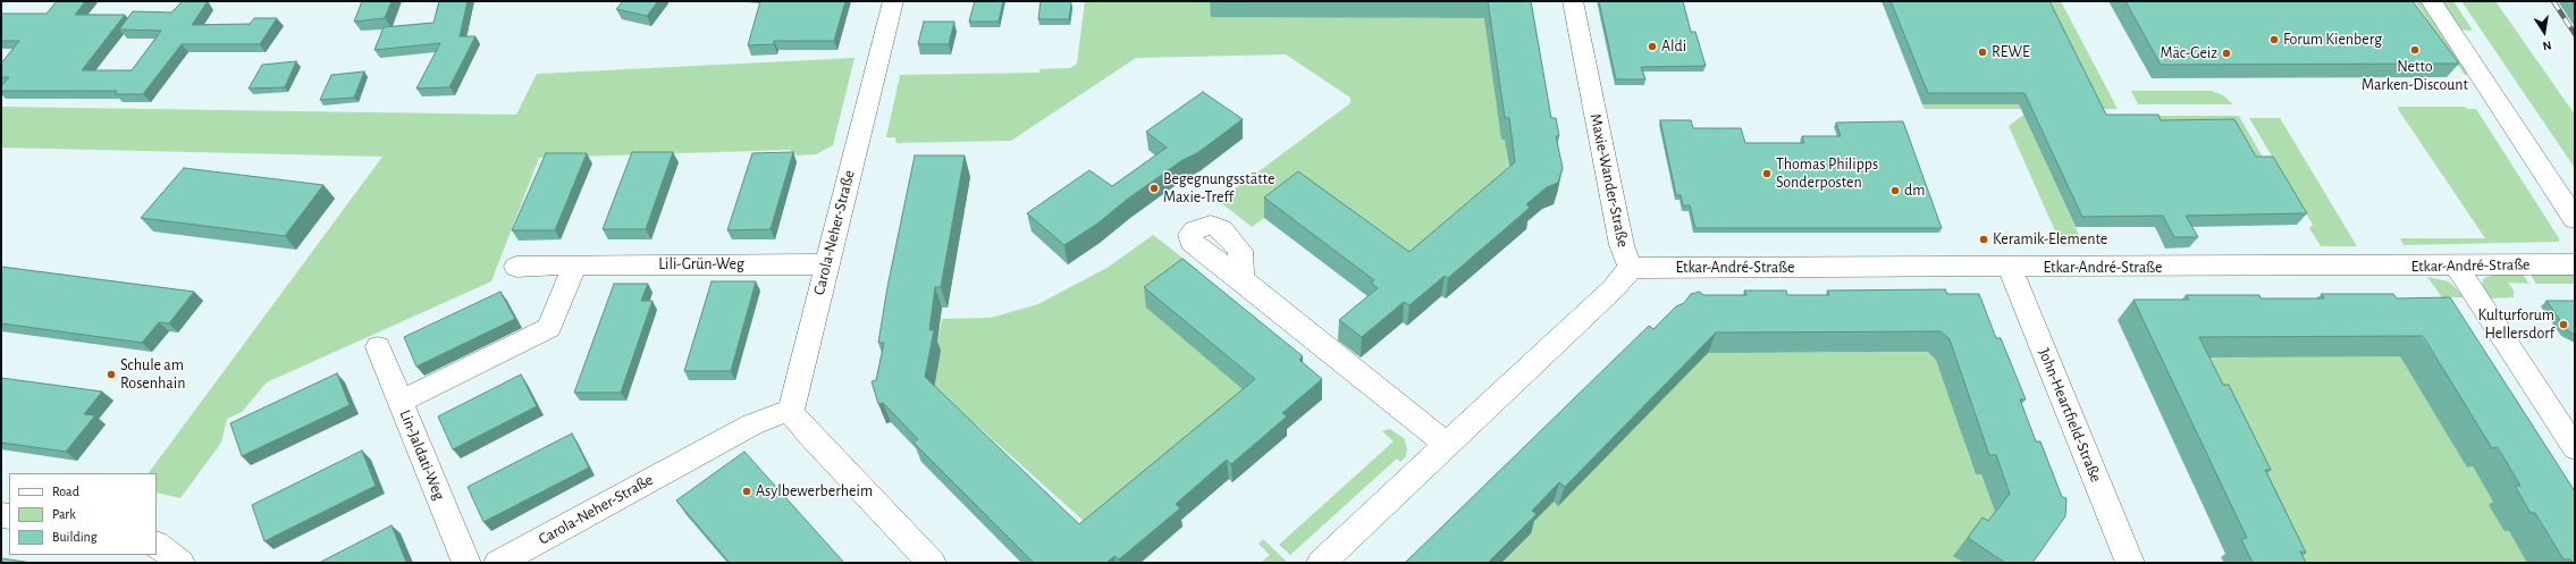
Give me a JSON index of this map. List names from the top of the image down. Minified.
{"streets":{"street":["Maxie-Wander-Straße","Carola-Neher-Straße","Lili-Grün-Weg","Etkar-André-Straße","John-Heartfield-Straße","Lin-Jaldati-Weg"]},"crossings":[["Maxie-Wander-Straße","Etkar-André-Straße"],["Carola-Neher-Straße","Lili-Grün-Weg"],["Etkar-André-Straße","John-Heartfield-Straße"]],"places":["Forum Kienberg","Aldi","Netto Marken-Discount","REWE","Mäc-Geiz","Thomas Philipps Sonderposten","Begegnungsstätte Maxie-Treff","dm","Keramik-Elemente","Kulturforum Hellersdorf","Schule am Rosenhain","Asylbewerberheim"],"legend":["Road","Park","Building"],"north":"bottom"}
